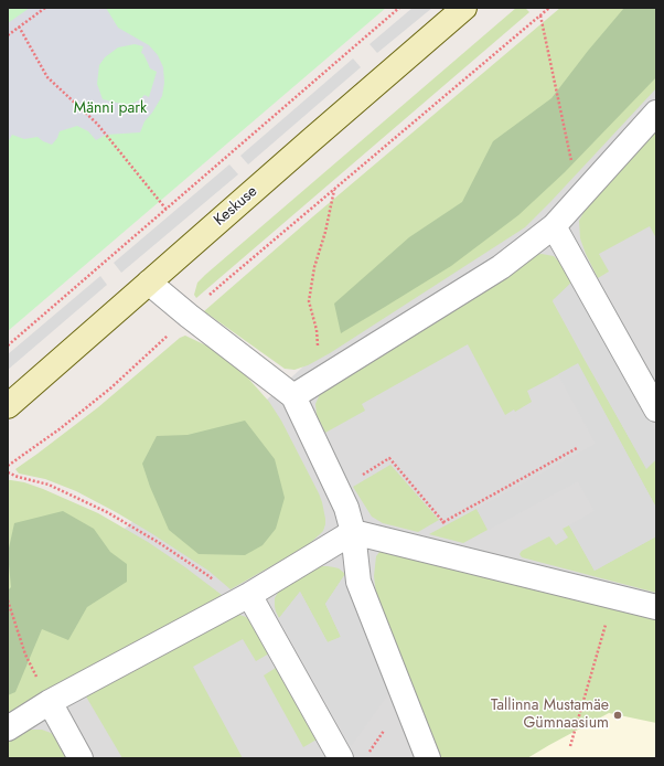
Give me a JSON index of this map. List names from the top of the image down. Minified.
{"streets":{"main road":["Keskuse"]},"parks":["Männi park"],"places":["Tallinna Mustamäe Gümnaasium"]}
